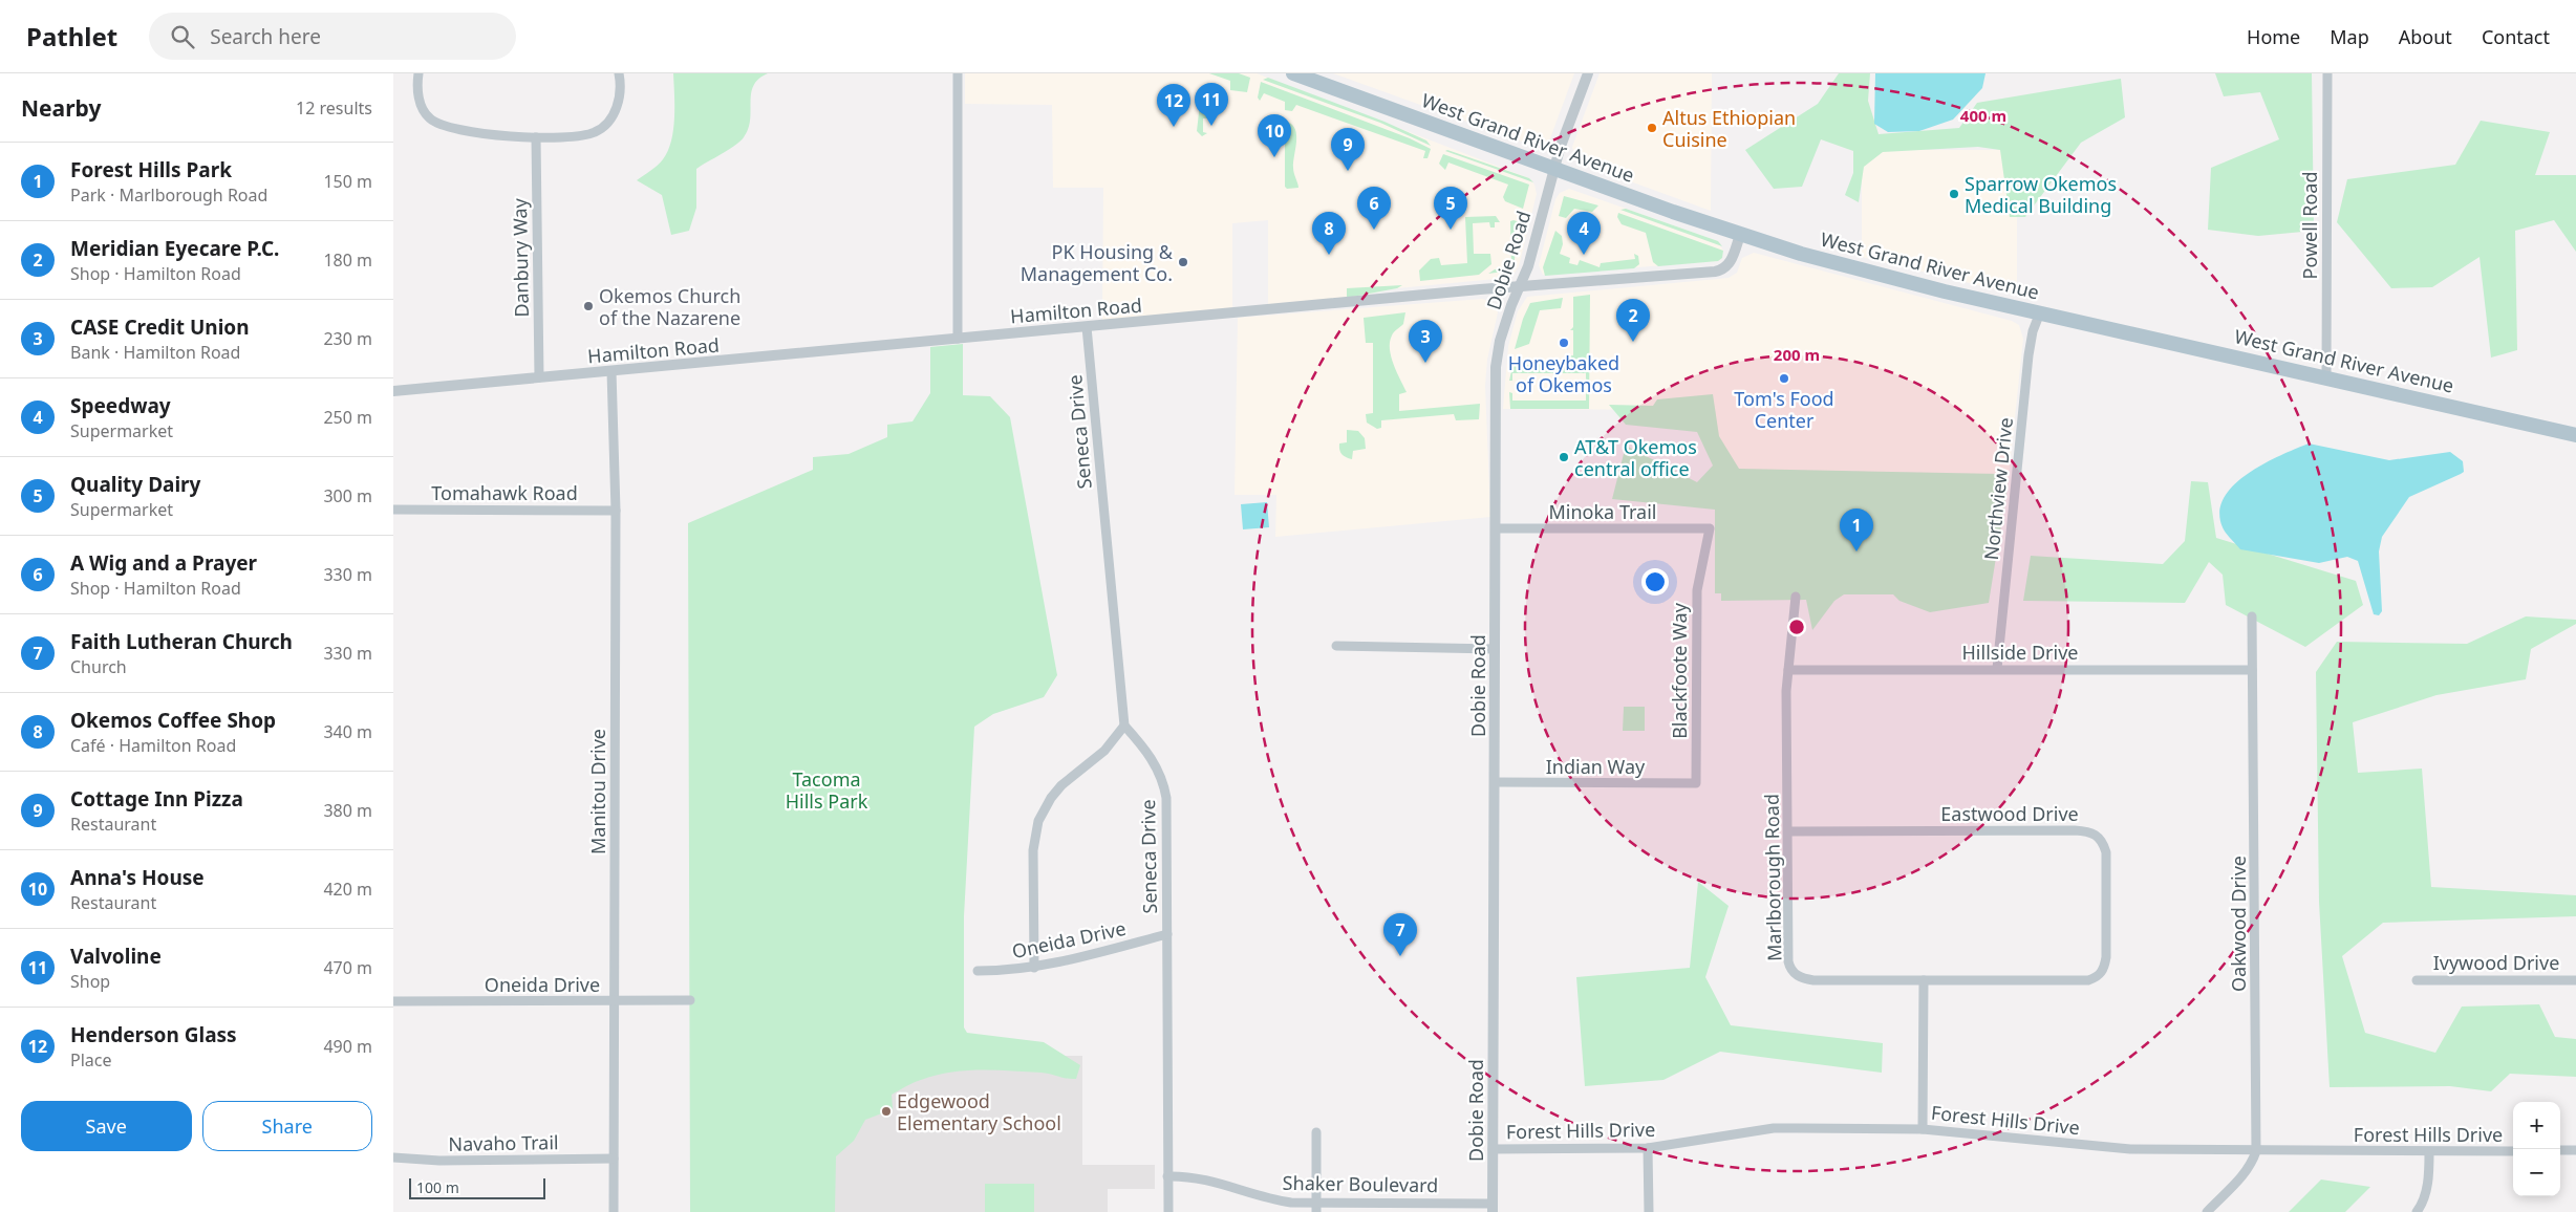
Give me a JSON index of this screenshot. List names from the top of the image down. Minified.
{"streets":{"main road":["West Grand River Avenue"],"street":["Powell Road","Danbury Way","Dobie Road","Hamilton Road","Seneca Drive","Northview Drive","Tomahawk Road","Minoka Trail","Hillside Drive","Blackfoote Way","Indian Way","Manitou Drive","Eastwood Drive","Marlborough Road","Oakwood Drive","Oneida Drive","Ivywood Drive","Forest Hills Drive","Navaho Trail","Shaker Boulevard"]},"crossings":[["West Grand River Avenue","Powell Road"],["West Grand River Avenue","Dobie Road"],["West Grand River Avenue","Hamilton Road"],["West Grand River Avenue","Northview Drive"],["Danbury Way","Hamilton Road"],["Dobie Road","Hamilton Road"],["Dobie Road","Minoka Trail"],["Dobie Road","Indian Way"],["Dobie Road","Forest Hills Drive"],["Dobie Road","Shaker Boulevard"],["Hamilton Road","Seneca Drive"],["Hamilton Road","Manitou Drive"],["Seneca Drive","Oneida Drive"],["Seneca Drive","Shaker Boulevard"],["Northview Drive","Hillside Drive"],["Tomahawk Road","Manitou Drive"],["Minoka Trail","Blackfoote Way"],["Hillside Drive","Marlborough Road"],["Hillside Drive","Oakwood Drive"],["Blackfoote Way","Indian Way"],["Manitou Drive","Oneida Drive"],["Manitou Drive","Navaho Trail"],["Eastwood Drive","Marlborough Road"],["Oakwood Drive","Forest Hills Drive"]],"parks":["Tacoma Hills Park"],"places":["Altus Ethiopian Cuisine","Sparrow Okemos Medical Building","PK Housing & Management Co.","Okemos Church of the Nazarene","Honeybaked of Okemos","Tom's Food Center","AT&T Okemos central office","Edgewood Elementary School"],"scale_bar":"100 m","page":{"header":"Pathlet","search":"Search here","nav":["Home","Map","About","Contact"],"heading":["Nearby","12 results"],"pins":["11","12","10","9","5","6","4","8","2","3","1","7"],"list":[{"mark":"1","name":"Forest Hills Park","note":"Park · Marlborough Road","value":"150 m"},{"mark":"2","name":"Meridian Eyecare P.C.","note":"Shop · Hamilton Road","value":"180 m"},{"mark":"3","name":"CASE Credit Union","note":"Bank · Hamilton Road","value":"230 m"},{"mark":"4","name":"Speedway","note":"Supermarket","value":"250 m"},{"mark":"5","name":"Quality Dairy","note":"Supermarket","value":"300 m"},{"mark":"6","name":"A Wig and a Prayer","note":"Shop · Hamilton Road","value":"330 m"},{"mark":"7","name":"Faith Lutheran Church","note":"Church","value":"330 m"},{"mark":"8","name":"Okemos Coffee Shop","note":"Café · Hamilton Road","value":"340 m"},{"mark":"9","name":"Cottage Inn Pizza","note":"Restaurant","value":"380 m"},{"mark":"10","name":"Anna's House","note":"Restaurant","value":"420 m"},{"mark":"11","name":"Valvoline","note":"Shop","value":"470 m"},{"mark":"12","name":"Henderson Glass","note":"Place","value":"490 m"}],"buttons":["Save","Share"],"map_buttons":["+","−"],"scale":"100 m"},"rings":["400 m","200 m"]}
